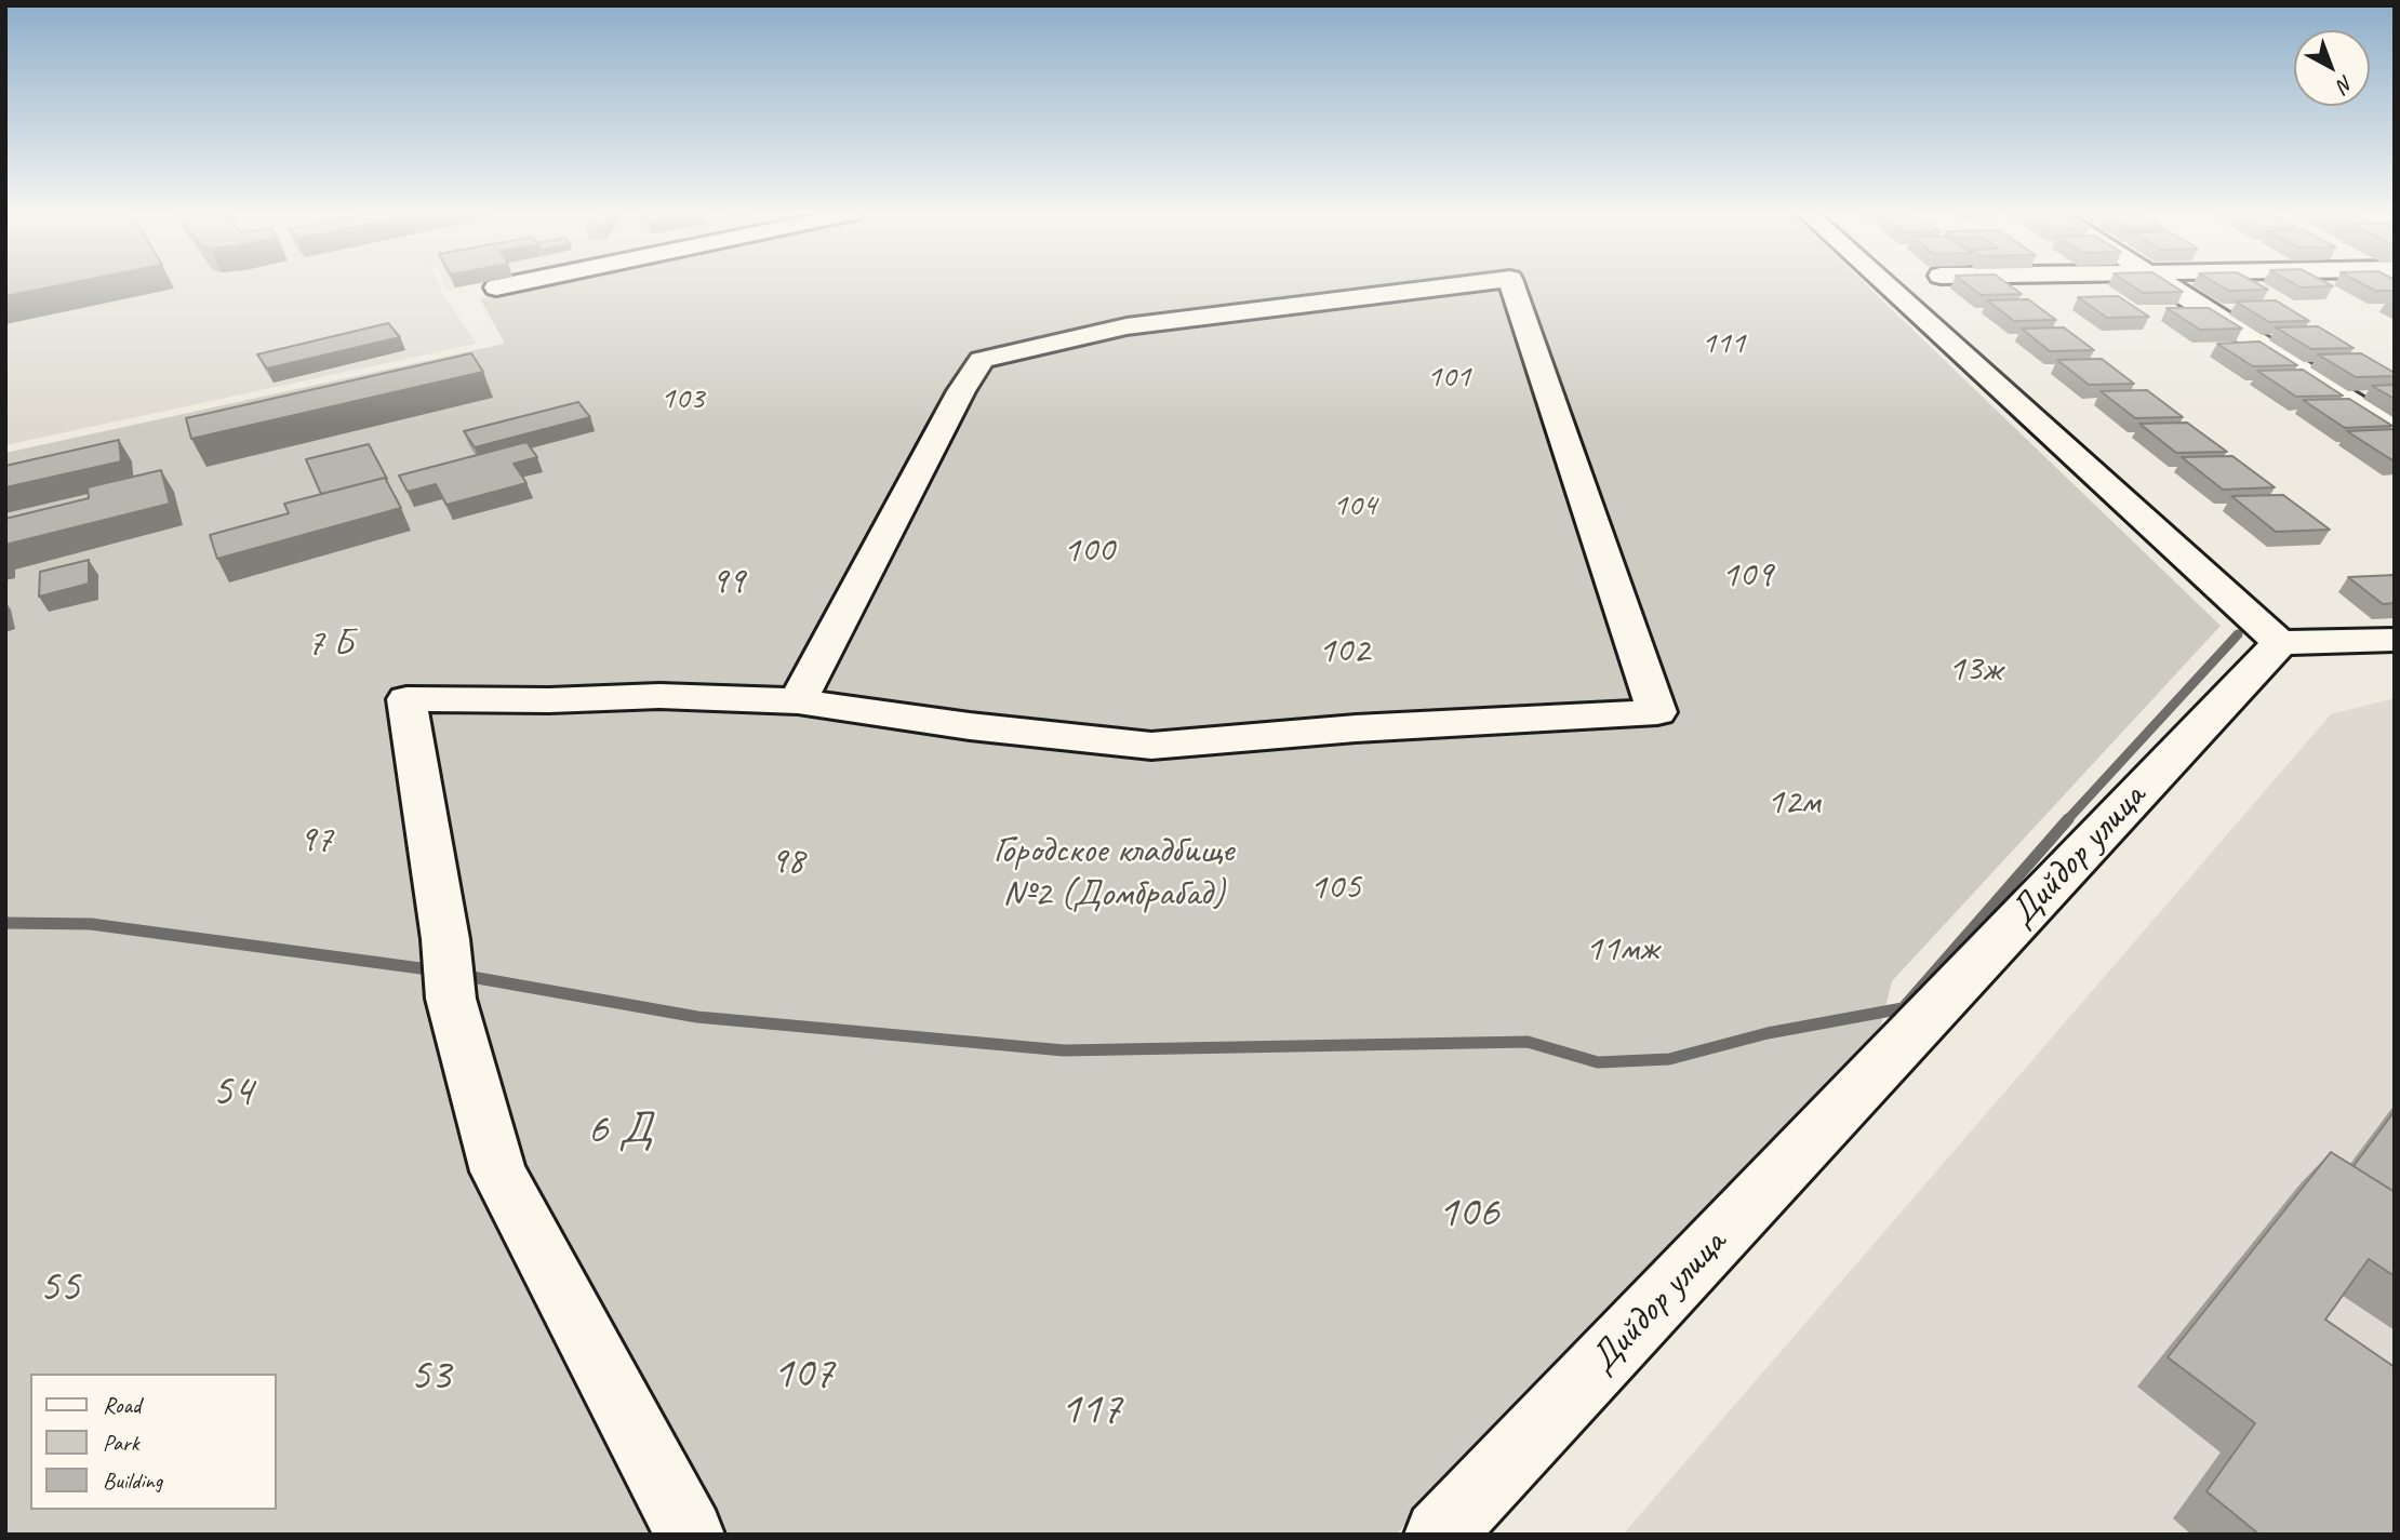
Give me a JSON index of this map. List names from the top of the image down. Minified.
{"streets":{"street":["Дийдор улица"]},"parks":["111","101","103","104","100","109","99","7 Б","102","13ж","12м","97","Городское кладбище №2 (Домбрабад)","98","105","11мж","54","6 Д","106","55","107","53","117"],"legend":["Road","Park","Building"],"north":"bottom right"}
